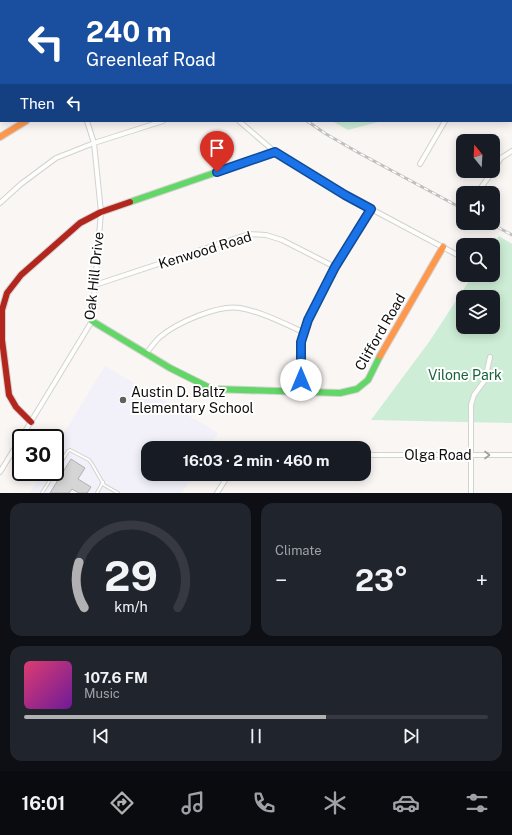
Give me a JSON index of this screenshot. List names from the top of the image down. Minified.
{"streets":{"street":["Kenwood Road","Oak Hill Drive","Clifford Road","Olga Road"]},"crossings":[["Kenwood Road","Oak Hill Drive"],["Oak Hill Drive","Clifford Road"]],"parks":["Vilone Park"],"places":["Austin D. Baltz Elementary School"],"north":"top","page":{"turn":["240 m","Greenleaf Road"],"then":"Then","limit":"30","trip":"16:03 · 2 min · 460 m","tile":"Climate","heat":["−","23°","+"],"song":["107.6 FM","Music"],"tabs":"16:01","gauge":["29","km/h"]}}
